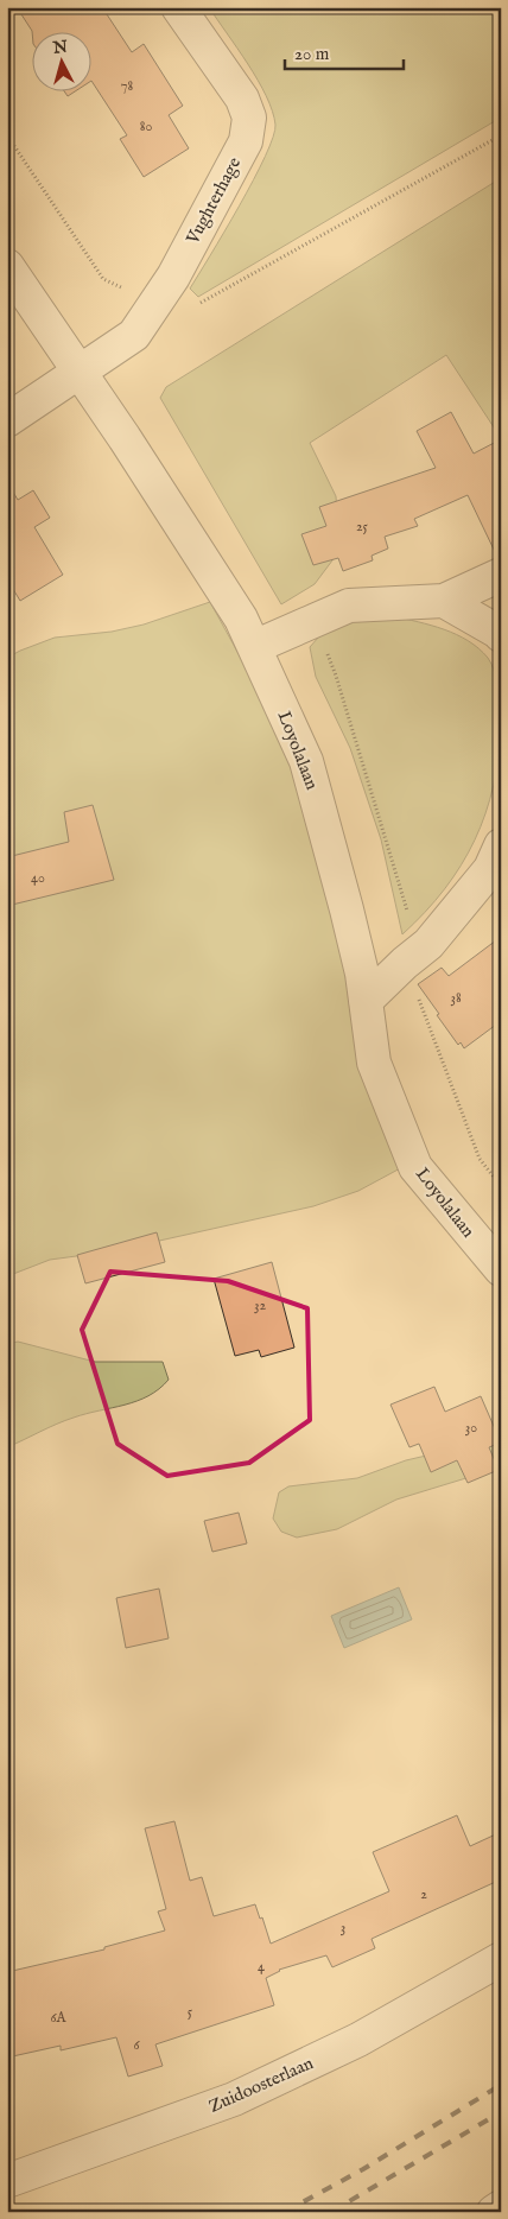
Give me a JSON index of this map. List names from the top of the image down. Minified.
{"streets":{"street":["Vughterhage","Loyolalaan","Zuidoosterlaan"]},"crossings":[["Vughterhage","Loyolalaan"]],"house_numbers":["78","80","25","40","38","32","30","2","3","4","5","6A","6"],"scale_bar":"20 m","north":"top"}
